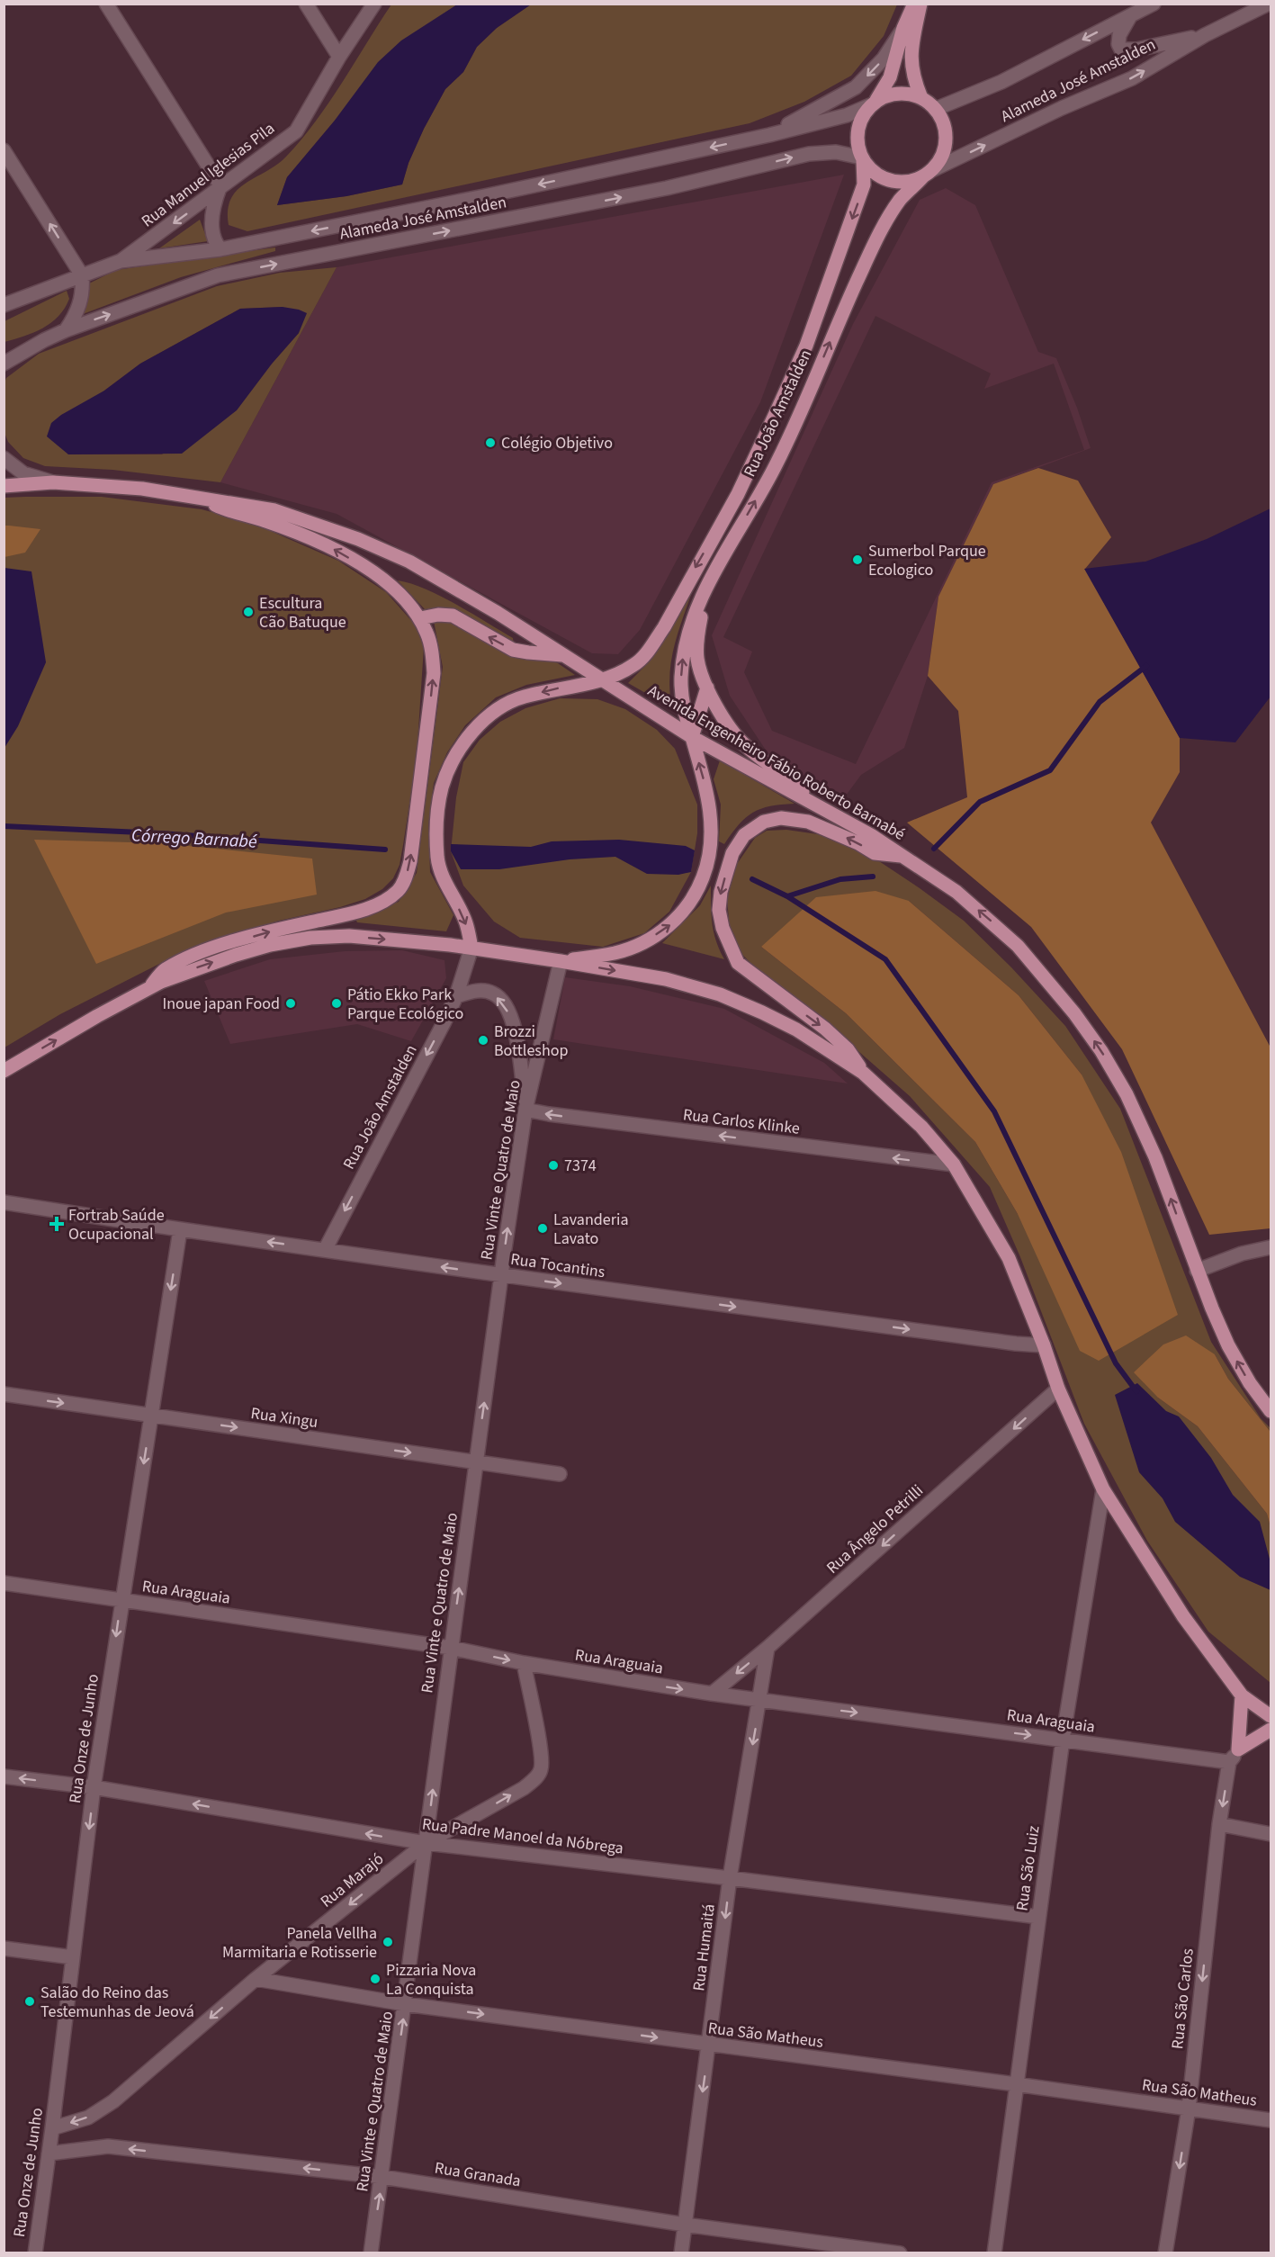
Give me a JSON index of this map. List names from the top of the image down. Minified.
{"streets":{"main road":["Rua João Amstalden","Avenida Engenheiro Fábio Roberto Barnabé"],"street":["Alameda José Amstalden","Rua Manuel Iglesias Pila","Rua Carlos Klinke","Rua Vinte e Quatro de Maio","Rua Tocantins","Rua Xingu","Rua Ângelo Petrilli","Rua Araguaia","Rua Onze de Junho","Rua Padre Manoel da Nóbrega","Rua São Luiz","Rua Marajó","Rua Humaitá","Rua São Carlos","Rua São Matheus","Rua Granada"]},"crossings":[["Alameda José Amstalden","Rua Manuel Iglesias Pila"],["Alameda José Amstalden","Rua João Amstalden"],["Rua João Amstalden","Avenida Engenheiro Fábio Roberto Barnabé"],["Rua João Amstalden","Rua Vinte e Quatro de Maio"],["Rua João Amstalden","Rua Tocantins"],["Rua Carlos Klinke","Rua Vinte e Quatro de Maio"],["Rua Vinte e Quatro de Maio","Rua Tocantins"],["Rua Vinte e Quatro de Maio","Rua Xingu"],["Rua Vinte e Quatro de Maio","Rua Araguaia"],["Rua Vinte e Quatro de Maio","Rua Padre Manoel da Nóbrega"],["Rua Vinte e Quatro de Maio","Rua Marajó"],["Rua Vinte e Quatro de Maio","Rua São Matheus"],["Rua Vinte e Quatro de Maio","Rua Granada"],["Rua Tocantins","Rua Onze de Junho"],["Rua Xingu","Rua Onze de Junho"],["Rua Ângelo Petrilli","Rua Araguaia"],["Rua Ângelo Petrilli","Rua Humaitá"],["Rua Araguaia","Rua Onze de Junho"],["Rua Araguaia","Rua São Luiz"],["Rua Araguaia","Rua Marajó"],["Rua Araguaia","Rua Humaitá"],["Rua Araguaia","Rua São Carlos"],["Rua Onze de Junho","Rua Padre Manoel da Nóbrega"],["Rua Onze de Junho","Rua Marajó"],["Rua Onze de Junho","Rua Granada"],["Rua Padre Manoel da Nóbrega","Rua São Luiz"],["Rua Padre Manoel da Nóbrega","Rua Marajó"],["Rua Padre Manoel da Nóbrega","Rua Humaitá"],["Rua São Luiz","Rua São Matheus"],["Rua Marajó","Rua São Matheus"],["Rua Humaitá","Rua São Matheus"],["Rua Humaitá","Rua Granada"],["Rua São Carlos","Rua São Matheus"]],"one_way":["Avenida Engenheiro Fábio Roberto Barnabé","Rua Carlos Klinke","Rua Vinte e Quatro de Maio","Rua Xingu","Rua Ângelo Petrilli","Rua Araguaia","Rua Onze de Junho","Rua Padre Manoel da Nóbrega","Rua Humaitá","Rua São Carlos","Rua Granada"],"water":["Córrego Barnabé"],"places":{"other":["Colégio Objetivo","Sumerbol Parque Ecologico","Escultura Cão Batuque","Inoue japan Food","Pátio Ekko Park Parque Ecológico","Brozzi Bottleshop","7374","Lavanderia Lavato","Panela Vellha Marmitaria e Rotisserie","Pizzaria Nova La Conquista","Salão do Reino das Testemunhas de Jeová"],"health":["Fortrab Saúde Ocupacional"]}}
